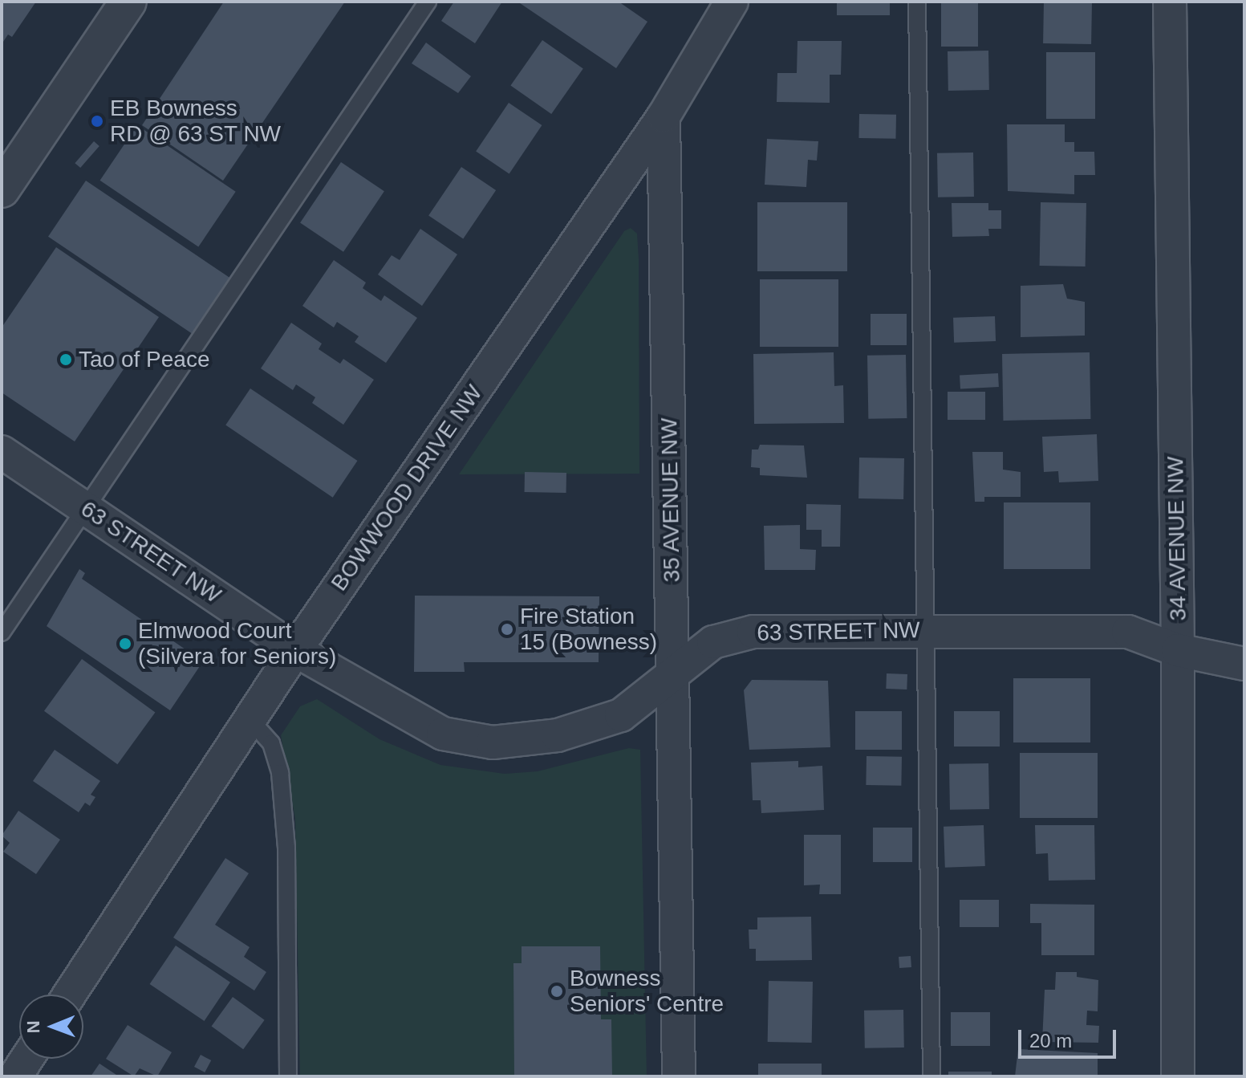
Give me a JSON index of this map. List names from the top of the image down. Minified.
{"streets":{"street":["BOWWOOD DRIVE NW","35 AVENUE NW","34 AVENUE NW","63 STREET NW"]},"crossings":[["BOWWOOD DRIVE NW","35 AVENUE NW"],["BOWWOOD DRIVE NW","63 STREET NW"],["35 AVENUE NW","63 STREET NW"],["34 AVENUE NW","63 STREET NW"]],"places":["EB Bowness RD @ 63 ST NW","Tao of Peace","Fire Station 15 (Bowness)","Elmwood Court (Silvera for Seniors)","Bowness Seniors' Centre"],"scale_bar":"20 m","north":"left"}
